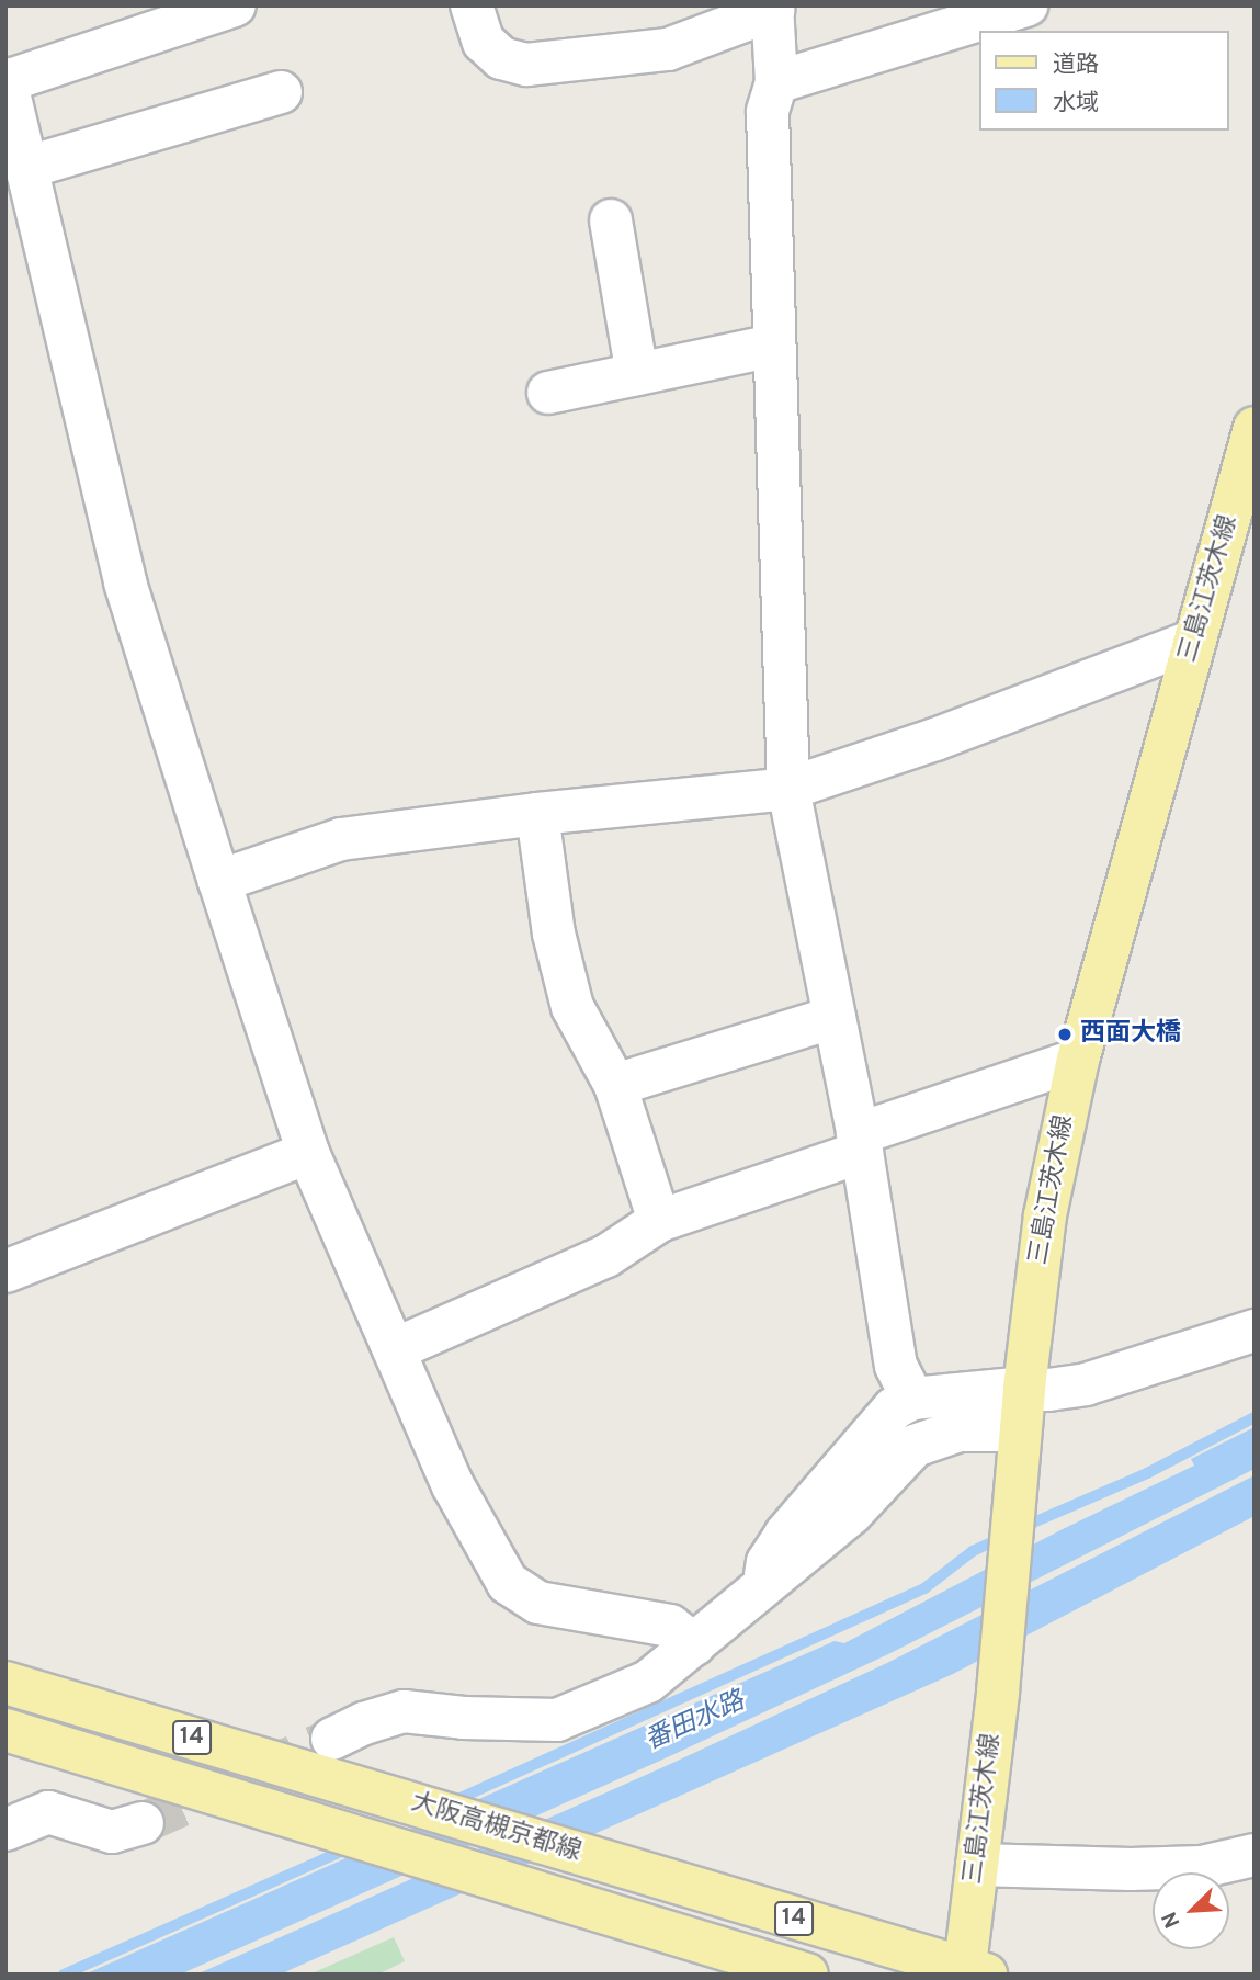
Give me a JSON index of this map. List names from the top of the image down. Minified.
{"streets":{"main road":["三島江茨木線","14","大阪高槻京都線"]},"crossings":[["三島江茨木線","大阪高槻京都線"]],"water":["番田水路"],"places":["西面大橋"],"legend":["道路","水域"],"north":"bottom left"}
